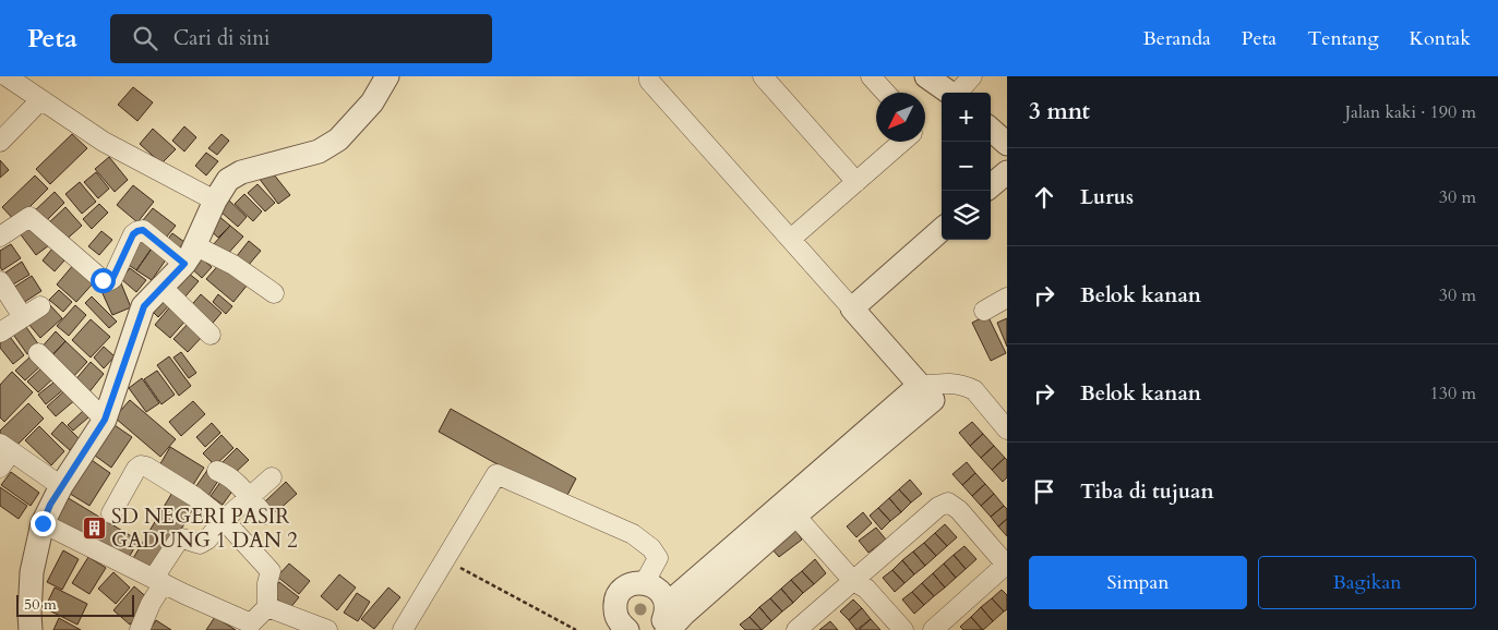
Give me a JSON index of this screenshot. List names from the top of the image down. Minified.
{"places":{"building":["SD NEGERI PASIR GADUNG 1 DAN 2"]},"scale_bar":"50 m","north":"bottom left","page":{"header":"Peta","search":"Cari di sini","nav":["Beranda","Peta","Tentang","Kontak"],"heading":["3 mnt","Jalan kaki · 190 m"],"map_buttons":["+","−"],"list":[["Lurus","30 m"],["Belok kanan","30 m"],["Belok kanan","130 m"],"Tiba di tujuan"],"buttons":["Simpan","Bagikan"],"scale":"50 m"}}
